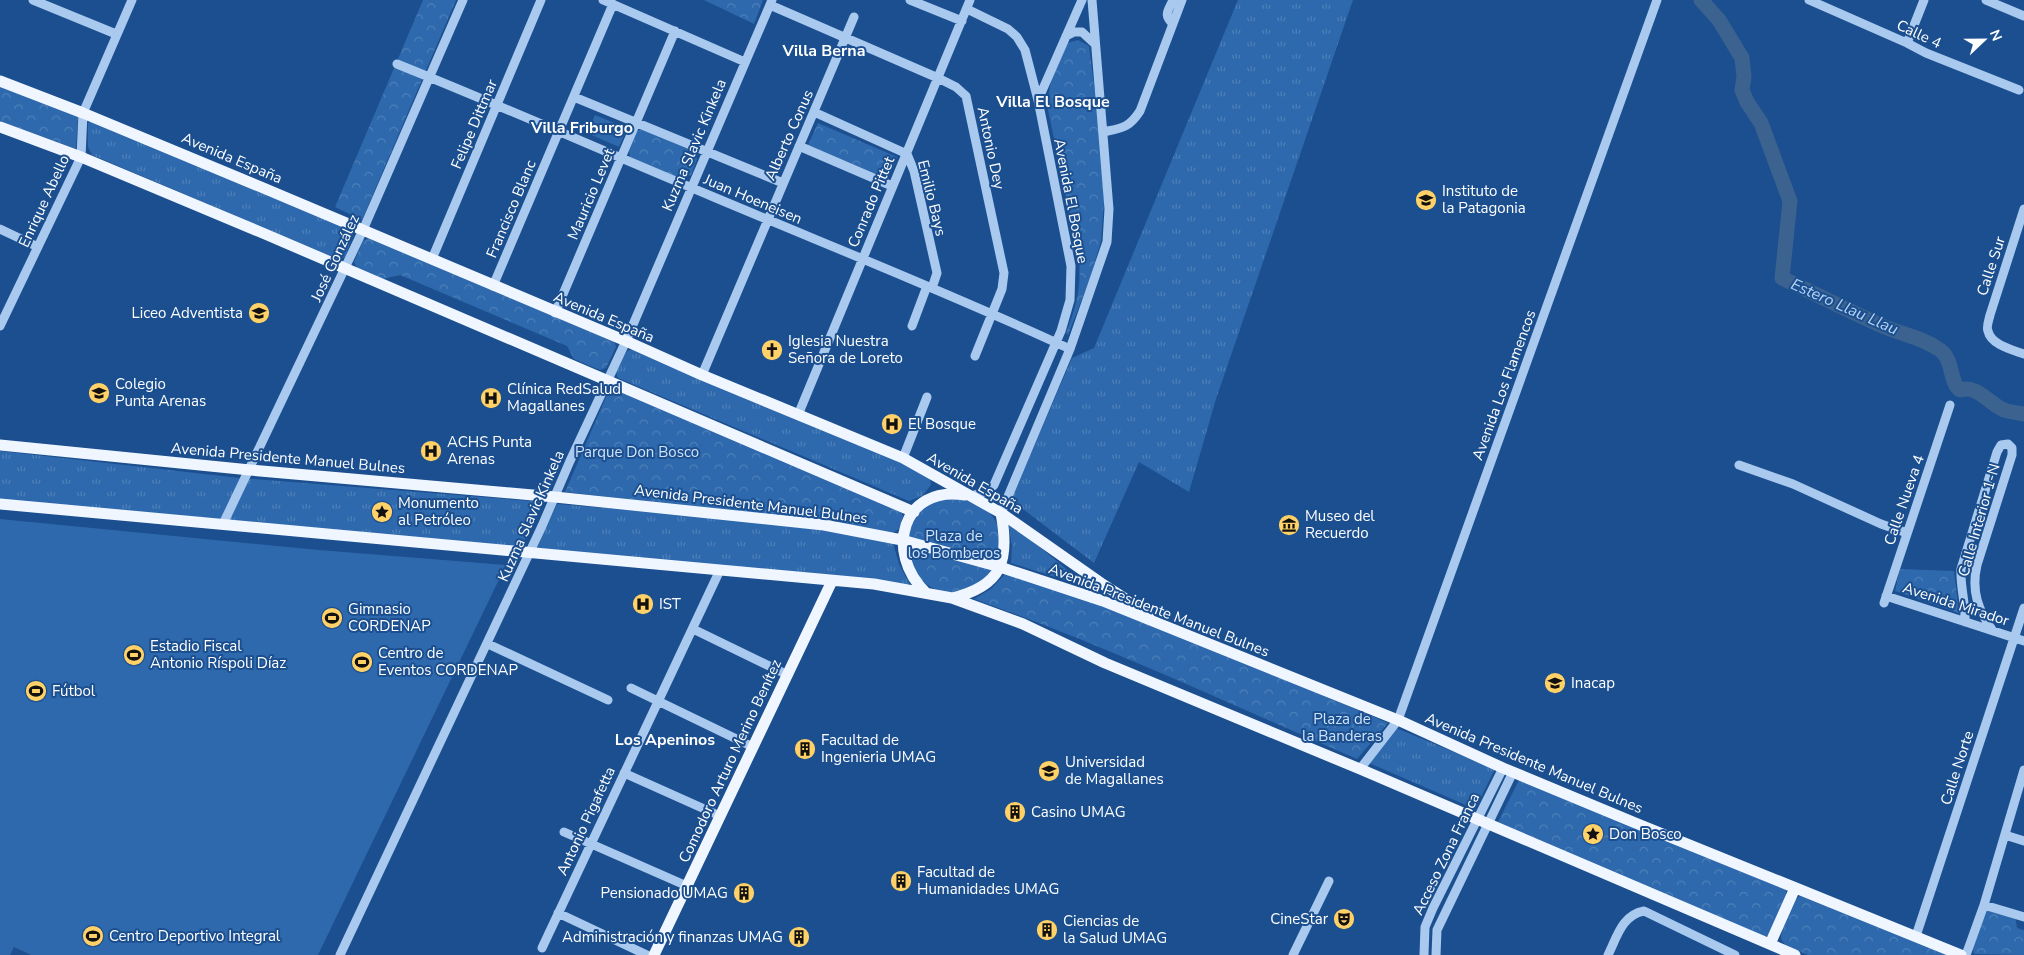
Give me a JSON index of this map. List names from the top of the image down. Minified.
{"streets":{"main road":["Avenida España","Avenida Presidente Manuel Bulnes","Comodoro Arturo Merino Benítez"],"street":["Calle 4","Felipe Dittmar","Alberto Conus","Kuzma Slavic Kinkela","Antonio Dey","Mauricio Levet","Emilio Bays","Juan Hoeneisen","Enrique Abello","Avenida El Bosque","Conrado Pittet","Francisco Blanc","José González","Calle Sur","Avenida Los Flamencos","Calle Nueva 4","Calle Interior 1-N","Avenida Mirador","Calle Norte","Antonio Pigafetta","Acceso Zona Franca"]},"crossings":[["Felipe Dittmar","Avenida España"],["Felipe Dittmar","Juan Hoeneisen"],["Alberto Conus","Antonio Dey"],["Alberto Conus","Avenida España"],["Alberto Conus","Emilio Bays"],["Alberto Conus","Juan Hoeneisen"],["Kuzma Slavic Kinkela","Antonio Dey"],["Kuzma Slavic Kinkela","Avenida España"],["Kuzma Slavic Kinkela","Juan Hoeneisen"],["Kuzma Slavic Kinkela","Avenida Presidente Manuel Bulnes"],["Antonio Dey","Juan Hoeneisen"],["Antonio Dey","Conrado Pittet"],["Avenida España","Mauricio Levet"],["Avenida España","Enrique Abello"],["Avenida España","Avenida El Bosque"],["Avenida España","Conrado Pittet"],["Avenida España","Francisco Blanc"],["Avenida España","José González"],["Avenida España","Avenida Presidente Manuel Bulnes"],["Mauricio Levet","Juan Hoeneisen"],["Emilio Bays","Juan Hoeneisen"],["Emilio Bays","Conrado Pittet"],["Juan Hoeneisen","Avenida El Bosque"],["Juan Hoeneisen","Conrado Pittet"],["Juan Hoeneisen","Francisco Blanc"],["Juan Hoeneisen","José González"],["Avenida El Bosque","Conrado Pittet"],["José González","Avenida Presidente Manuel Bulnes"],["Avenida Los Flamencos","Avenida Presidente Manuel Bulnes"],["Avenida Presidente Manuel Bulnes","Calle Norte"],["Avenida Presidente Manuel Bulnes","Acceso Zona Franca"],["Calle Nueva 4","Avenida Mirador"],["Calle Interior 1-N","Avenida Mirador"],["Avenida Mirador","Calle Norte"]],"districts":["Villa Berna","Villa El Bosque","Villa Friburgo","Los Apeninos"],"water":["Estero Llau Llau"],"parks":["Parque Don Bosco","Plaza de los Bomberos","Plaza de la Banderas"],"places":{"school or university":["Instituto de la Patagonia","Liceo Adventista","Colegio Punta Arenas","Inacap","Universidad de Magallanes"],"church":["Iglesia Nuestra Señora de Loreto"],"hospital":["Clínica RedSalud Magallanes","El Bosque","ACHS Punta Arenas","IST"],"place":["Monumento al Petróleo","Don Bosco"],"museum":["Museo del Recuerdo"],"sports":["Gimnasio CORDENAP","Estadio Fiscal Antonio Ríspoli Díaz","Centro de Eventos CORDENAP","Fútbol","Centro Deportivo Integral"],"building":["Facultad de Ingenieria UMAG","Casino UMAG","Facultad de Humanidades UMAG","Pensionado UMAG","Ciencias de la Salud UMAG","Administración y finanzas UMAG"],"theatre":["CineStar"]},"north":"right"}
